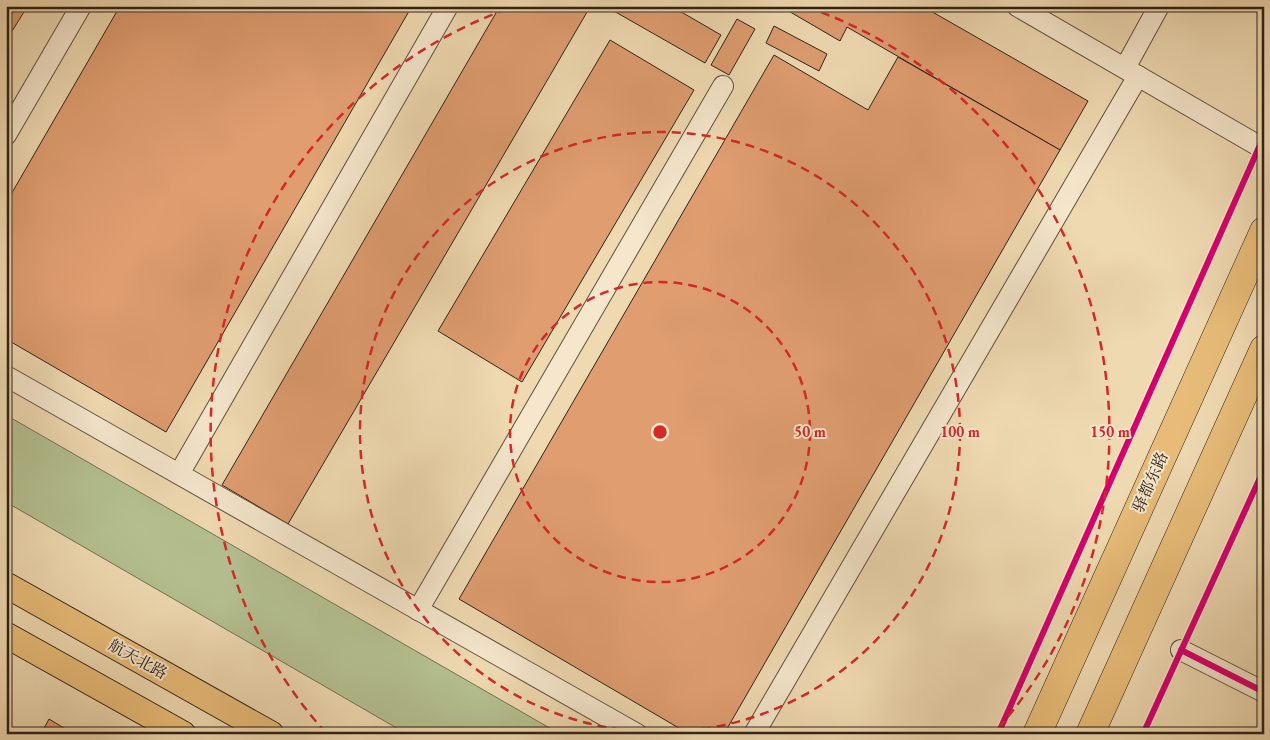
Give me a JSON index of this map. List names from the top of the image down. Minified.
{"streets":{"highway":["驿都东路"],"main road":["航天北路"]},"rings":["50 m","100 m","150 m"]}
